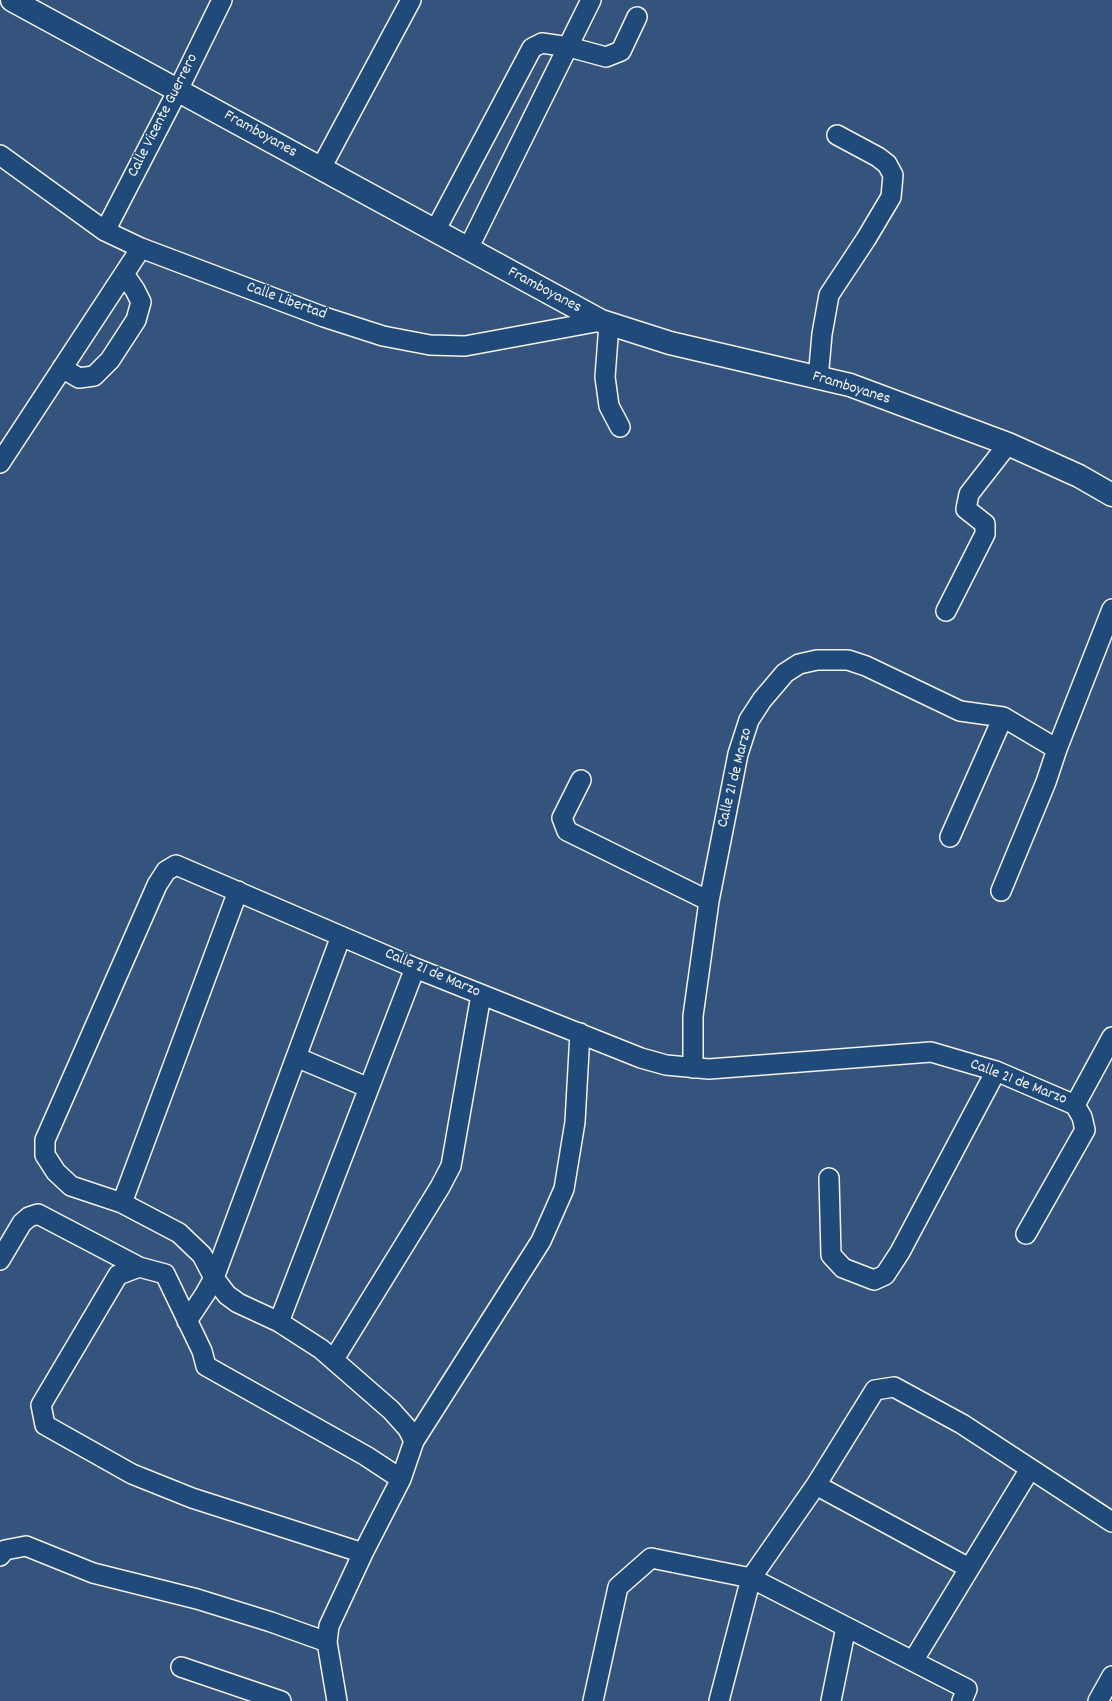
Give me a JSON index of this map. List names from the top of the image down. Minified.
{"streets":{"main road":["Framboyanes"],"street":["Calle Vicente Guerrero","Calle Libertad","Calle 21 de Marzo"]},"crossings":[["Calle Vicente Guerrero","Framboyanes"],["Calle Vicente Guerrero","Calle Libertad"],["Framboyanes","Calle Libertad"]]}
